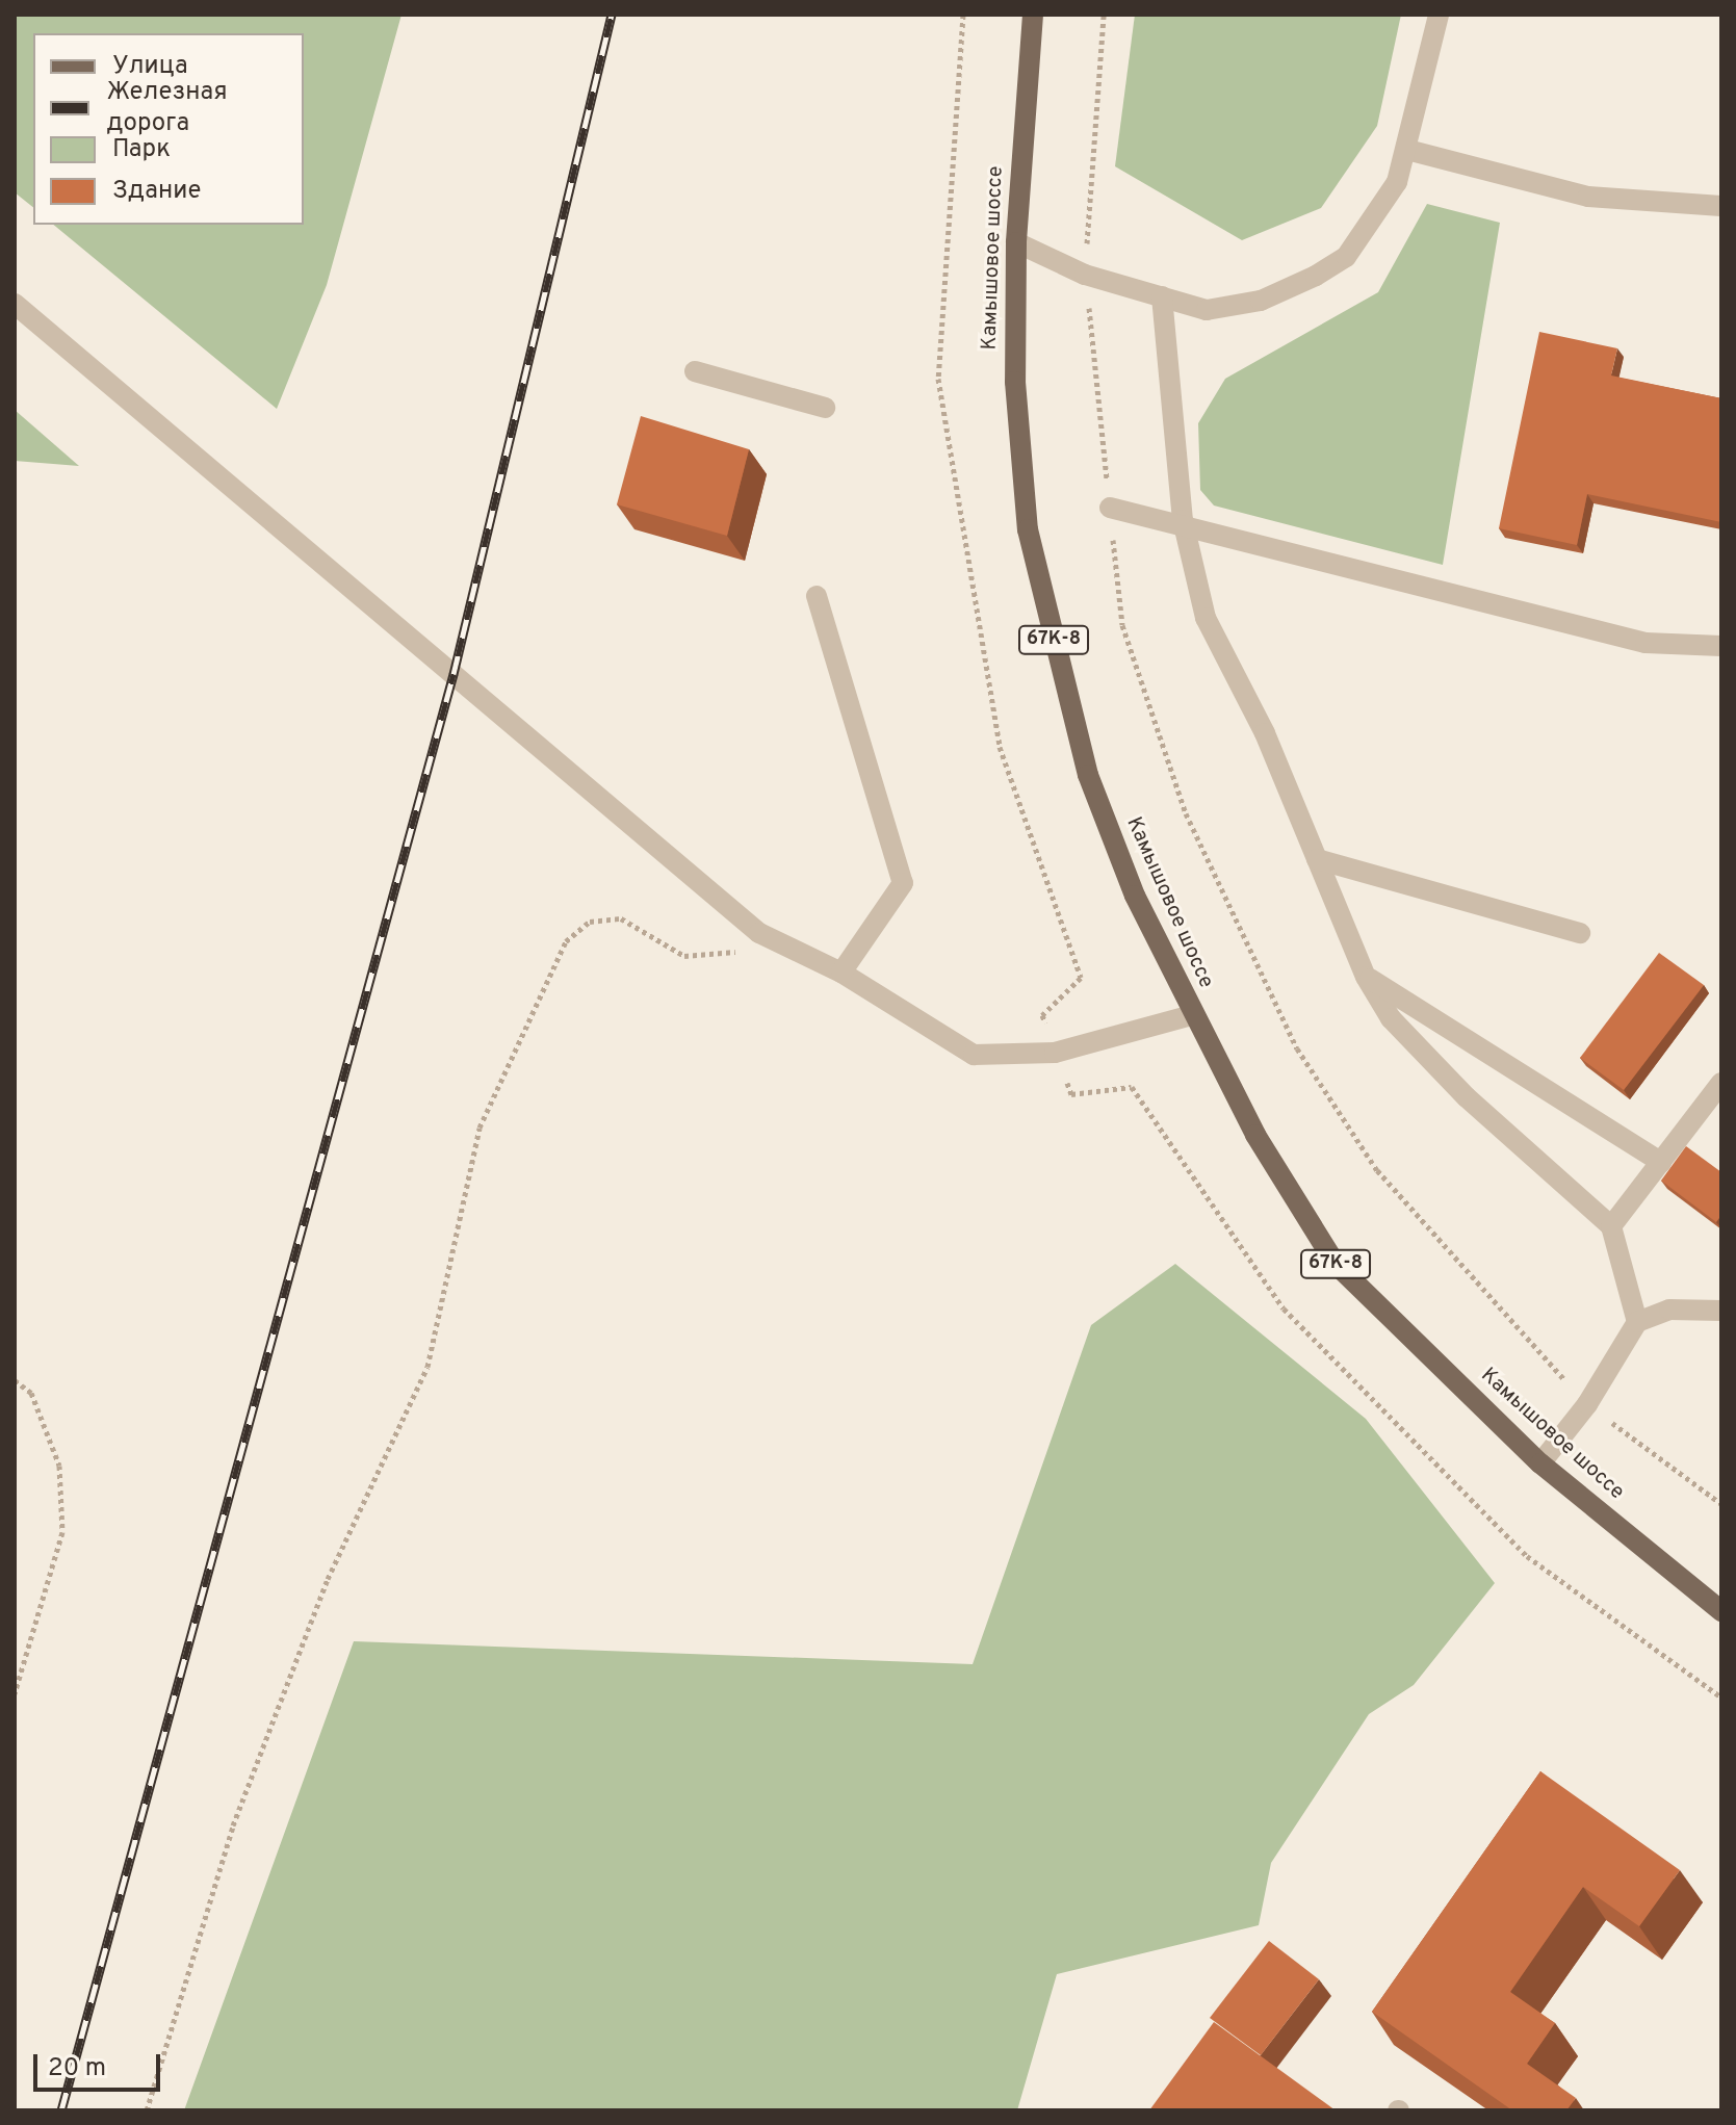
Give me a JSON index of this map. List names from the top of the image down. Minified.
{"streets":{"main road":["Камышовое шоссе","67К-8"]},"legend":["Улица","Железная дорога","Парк","Здание"],"scale_bar":"20 m"}
